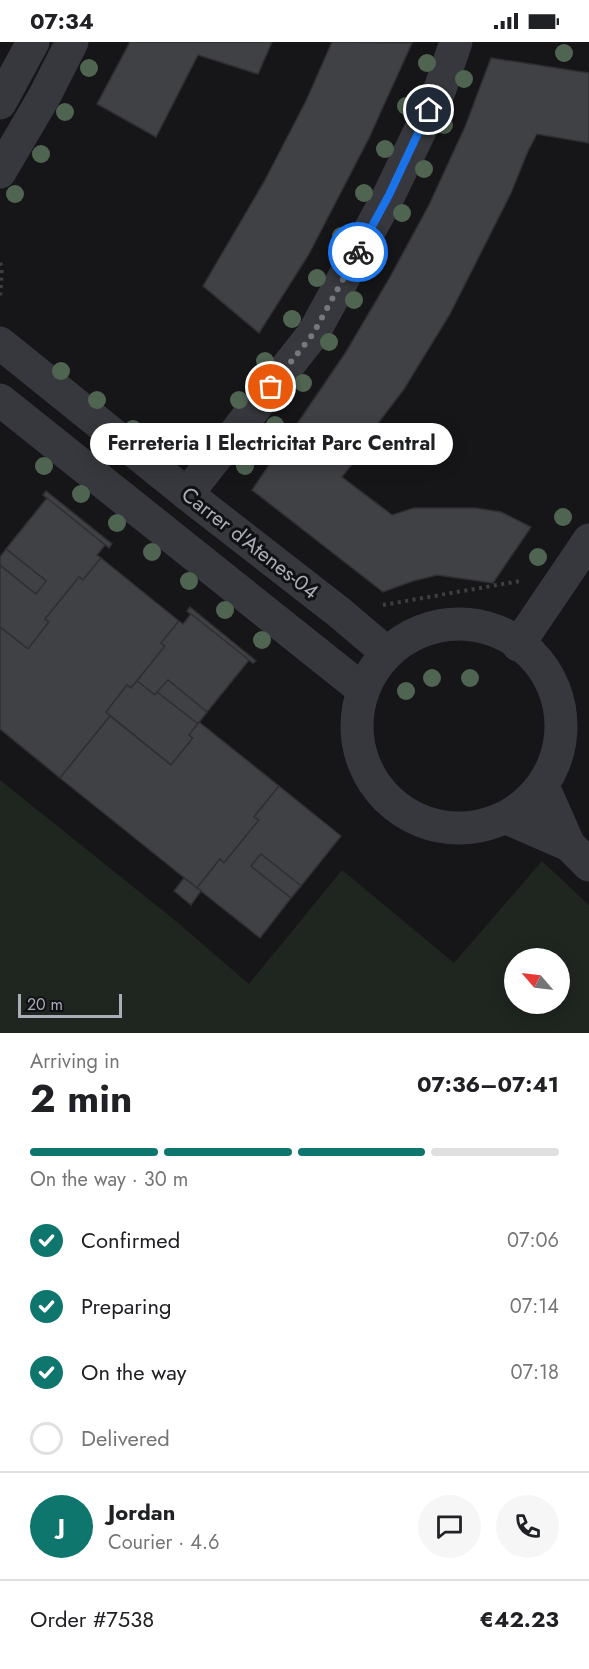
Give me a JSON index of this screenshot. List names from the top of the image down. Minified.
{"streets":{"street":["Carrer d'Atenes-04"]},"places":["Ferreteria I Electricitat Parc Central"],"scale_bar":"20 m","north":"top left","page":{"status":"07:34","bubble":"Ferreteria I Electricitat Parc Central","scale":"20 m","heading":["2 min","Arriving in","07:36–07:41"],"panel":["Jordan","Courier · 4.6","Order #7538","€42.23"],"bar":"On the way · 30 m","list":[["Confirmed","07:06"],["Preparing","07:14"],["On the way","07:18"],"Delivered"],"round":"J"}}
